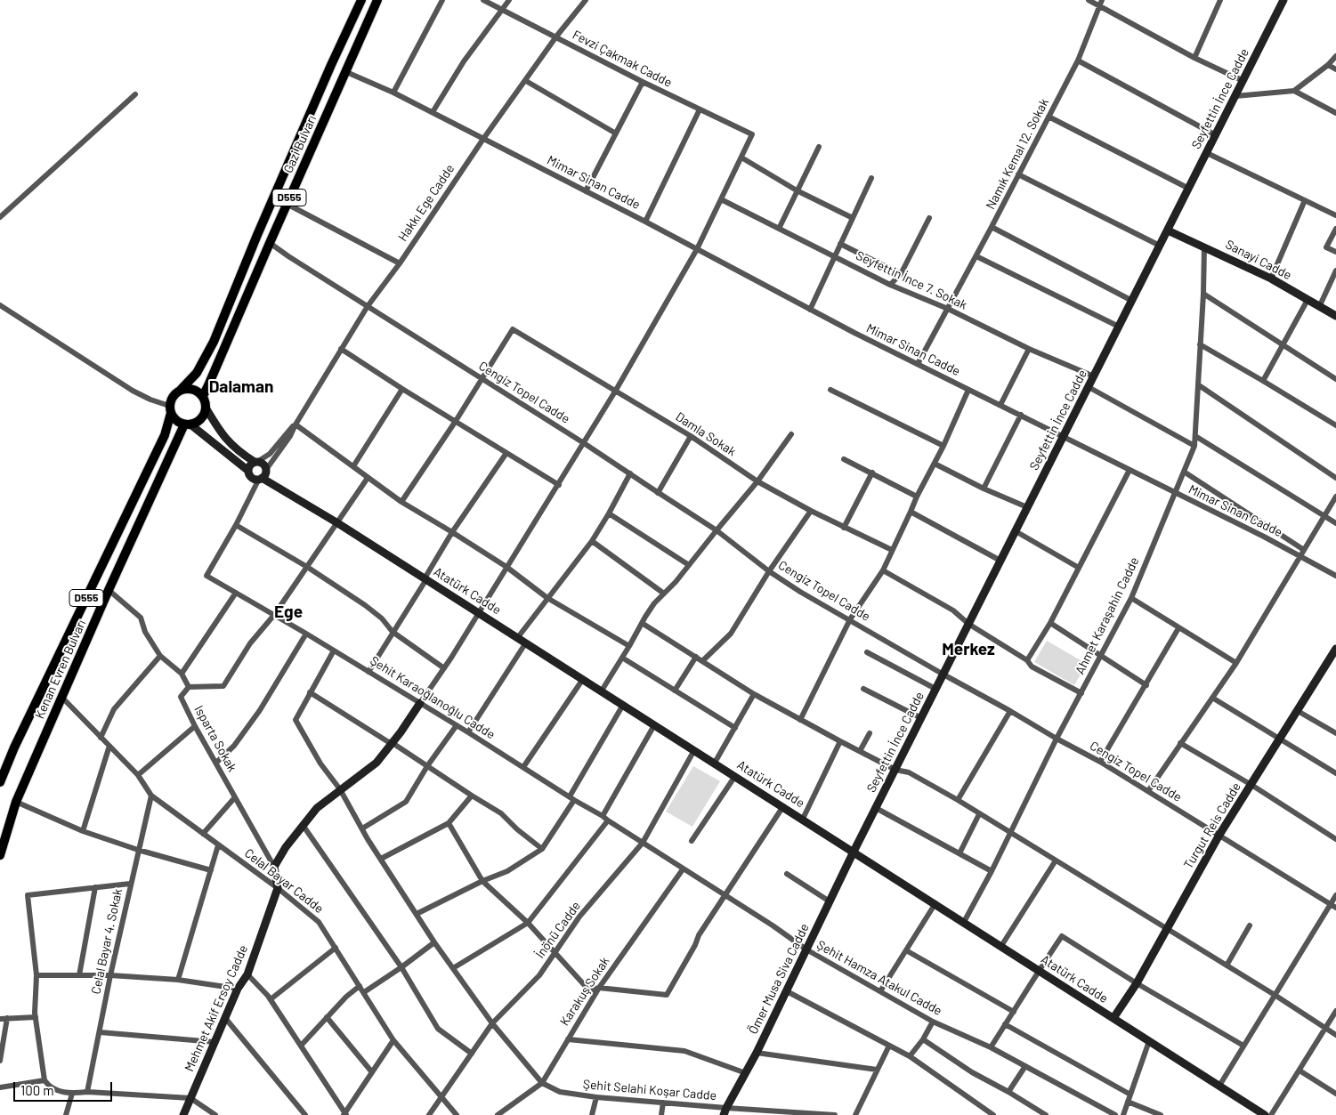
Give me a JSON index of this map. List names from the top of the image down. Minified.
{"streets":{"main road":["Seyfettin İnce Cadde","Gazi Bulvarı","D555","Sanayi Cadde","Atatürk Cadde","Kenan Evren Bulvarı","Turgut Reis Cadde","Ömer Musa Siva Cadde","Mehmet Akif Ersoy Cadde"],"street":["Fevzi Çakmak Cadde","Namık Kemal 12. Sokak","Mimar Sinan Cadde","Hakkı Ege Cadde","Seyfettin İnce 7. Sokak","Cengiz Topel Cadde","Damla Sokak","Ahmet Karaşahin Cadde","Şehit Karaoğlanoğlu Cadde","Isparta Sokak","Celal Bayar Cadde","İnönü Cadde","Celal Bayar 4. Sokak","Şehit Hamza Atakul Cadde","Karakuş Sokak","Şehit Selahi Koşar Cadde"]},"crossings":[["Fevzi Çakmak Cadde","Hakkı Ege Cadde"],["Seyfettin İnce Cadde","Mimar Sinan Cadde"],["Seyfettin İnce Cadde","Sanayi Cadde"],["Seyfettin İnce Cadde","Seyfettin İnce 7. Sokak"],["Seyfettin İnce Cadde","Cengiz Topel Cadde"],["Seyfettin İnce Cadde","Atatürk Cadde"],["Seyfettin İnce Cadde","Ömer Musa Siva Cadde"],["Gazi Bulvarı","Mimar Sinan Cadde"],["Gazi Bulvarı","Cengiz Topel Cadde"],["Gazi Bulvarı","Kenan Evren Bulvarı"],["Namık Kemal 12. Sokak","Mimar Sinan Cadde"],["Namık Kemal 12. Sokak","Seyfettin İnce 7. Sokak"],["Mimar Sinan Cadde","Hakkı Ege Cadde"],["Mimar Sinan Cadde","Ahmet Karaşahin Cadde"],["Hakkı Ege Cadde","Cengiz Topel Cadde"],["Hakkı Ege Cadde","Atatürk Cadde"],["Hakkı Ege Cadde","Şehit Karaoğlanoğlu Cadde"],["Sanayi Cadde","Ahmet Karaşahin Cadde"],["Cengiz Topel Cadde","Damla Sokak"],["Cengiz Topel Cadde","Ahmet Karaşahin Cadde"],["Cengiz Topel Cadde","Turgut Reis Cadde"],["Atatürk Cadde","Ahmet Karaşahin Cadde"],["Atatürk Cadde","Turgut Reis Cadde"],["Atatürk Cadde","İnönü Cadde"],["Atatürk Cadde","Ömer Musa Siva Cadde"],["Kenan Evren Bulvarı","Celal Bayar Cadde"],["Şehit Karaoğlanoğlu Cadde","İnönü Cadde"],["Şehit Karaoğlanoğlu Cadde","Şehit Hamza Atakul Cadde"],["Isparta Sokak","Mehmet Akif Ersoy Cadde"],["Celal Bayar Cadde","İnönü Cadde"],["Celal Bayar Cadde","Celal Bayar 4. Sokak"],["Celal Bayar Cadde","Mehmet Akif Ersoy Cadde"],["İnönü Cadde","Şehit Hamza Atakul Cadde"],["İnönü Cadde","Şehit Selahi Koşar Cadde"],["Şehit Hamza Atakul Cadde","Ömer Musa Siva Cadde"],["Şehit Hamza Atakul Cadde","Karakuş Sokak"],["Ömer Musa Siva Cadde","Şehit Selahi Koşar Cadde"],["Karakuş Sokak","Şehit Selahi Koşar Cadde"]],"districts":["Dalaman","Ege","Merkez"],"scale_bar":"100 m"}
